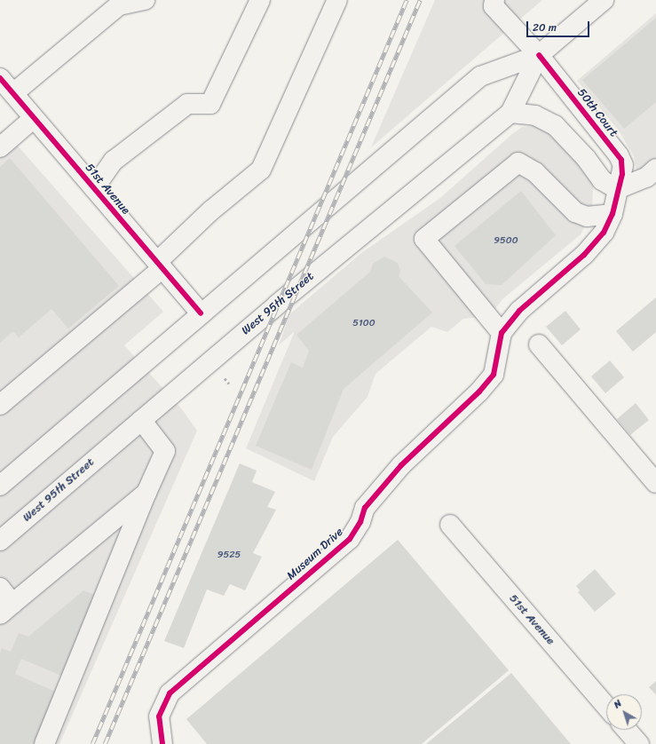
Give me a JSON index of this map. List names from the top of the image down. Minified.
{"streets":{"street":["50th Court","51st Avenue","West 95th Street","Museum Drive"]},"crossings":[["50th Court","West 95th Street"],["50th Court","Museum Drive"],["51st Avenue","West 95th Street"]],"house_numbers":["9500","5100","9525"],"scale_bar":"20 m","north":"top left"}
